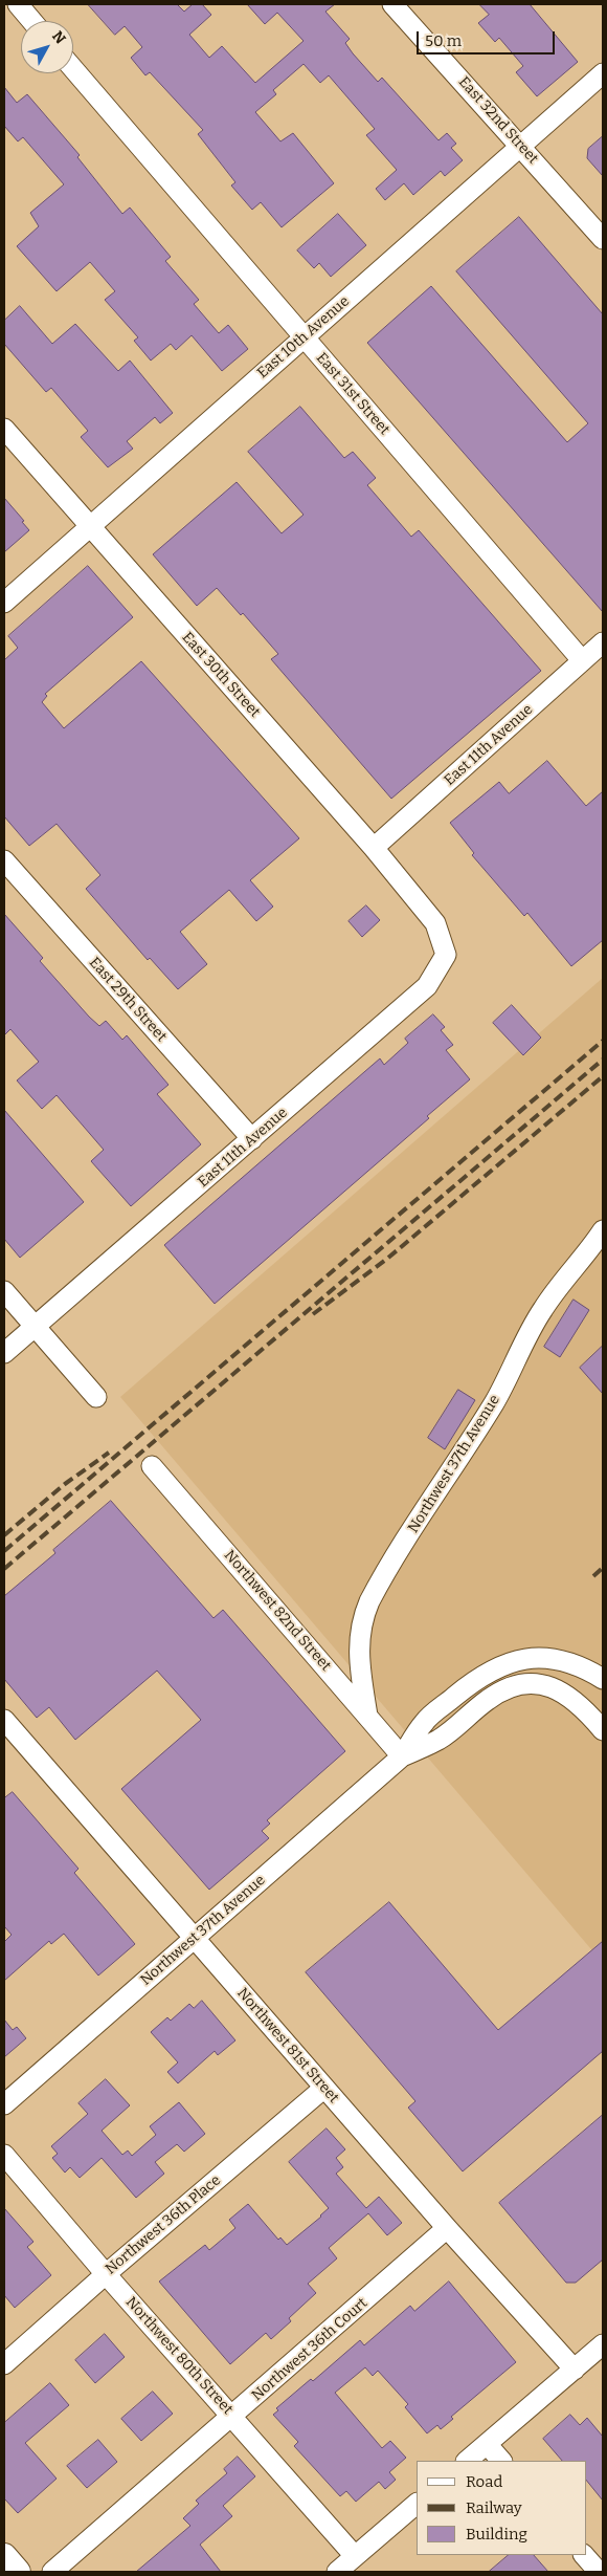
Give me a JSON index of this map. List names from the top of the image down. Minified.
{"streets":{"street":["East 32nd Street","East 10th Avenue","East 31st Street","East 30th Street","East 11th Avenue","East 29th Street","Northwest 37th Avenue","Northwest 82nd Street","Northwest 81st Street","Northwest 36th Place","Northwest 36th Court","Northwest 80th Street"]},"crossings":[["East 32nd Street","East 10th Avenue"],["East 10th Avenue","East 31st Street"],["East 10th Avenue","East 30th Street"],["East 31st Street","East 11th Avenue"],["East 30th Street","East 11th Avenue"],["East 11th Avenue","East 29th Street"],["Northwest 37th Avenue","Northwest 82nd Street"],["Northwest 37th Avenue","Northwest 81st Street"],["Northwest 81st Street","Northwest 36th Place"],["Northwest 81st Street","Northwest 36th Court"],["Northwest 36th Place","Northwest 80th Street"],["Northwest 36th Court","Northwest 80th Street"]],"legend":["Road","Railway","Building"],"scale_bar":"50 m","north":"top right"}
